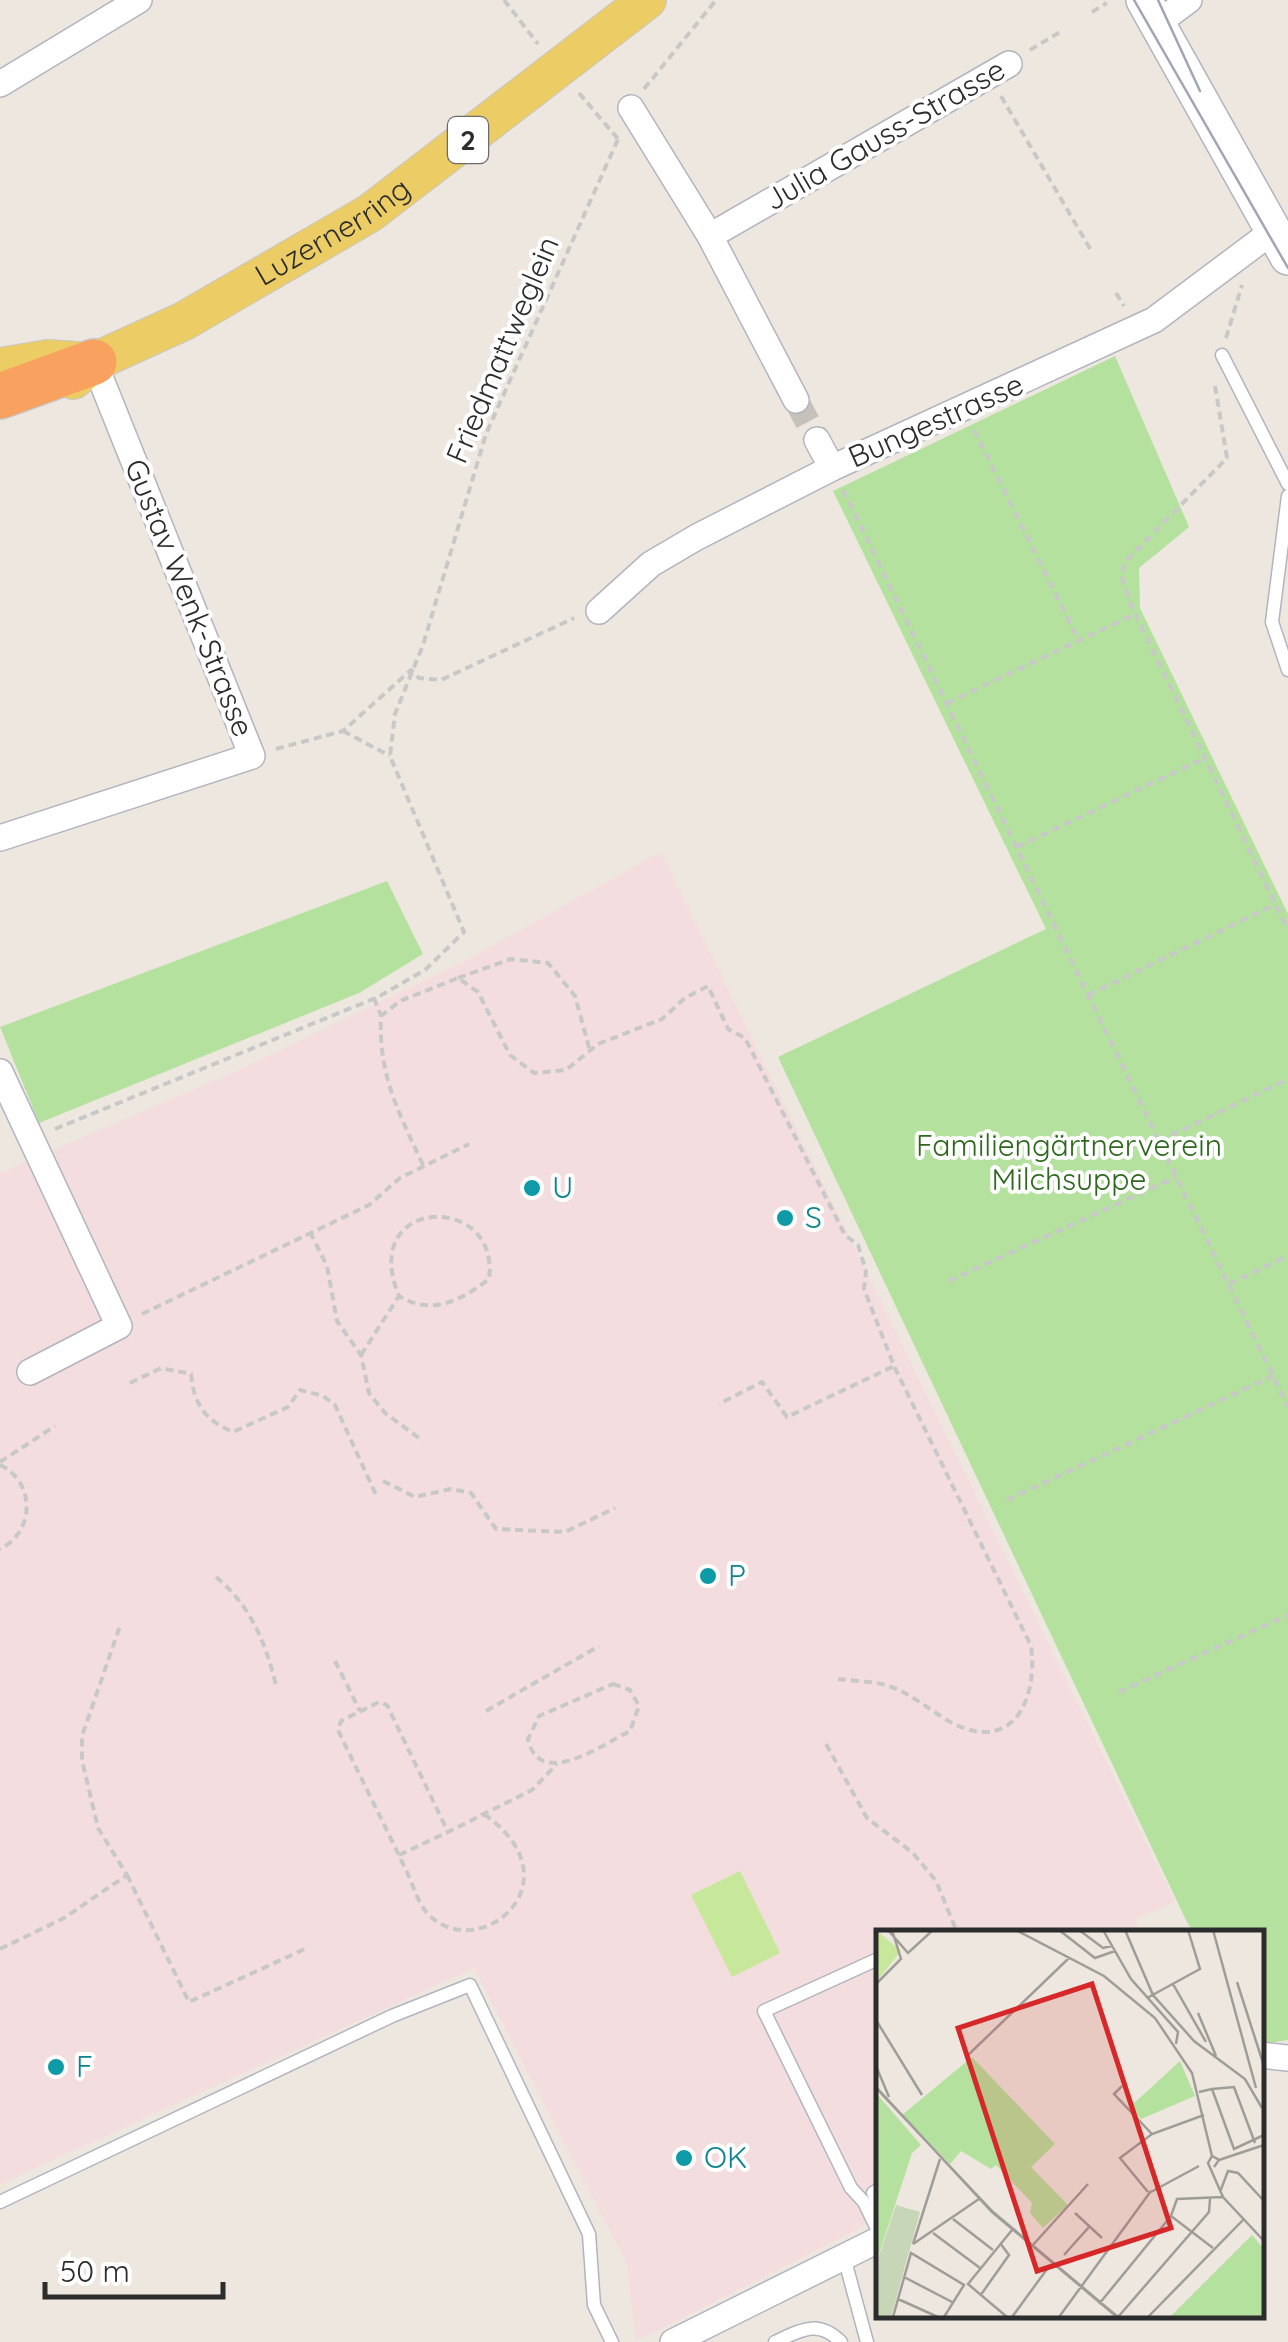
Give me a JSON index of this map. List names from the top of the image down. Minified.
{"streets":{"main road":["2","Luzernerring"],"street":["Julia Gauss-Strasse","Bungestrasse","Gustav Wenk-Strasse"],"path":["Friedmattweglein"]},"crossings":[["Luzernerring","Gustav Wenk-Strasse"],["Friedmattweglein","Gustav Wenk-Strasse"]],"parks":["Familiengärtnerverein Milchsuppe"],"places":["U","S","P","F","OK"],"scale_bar":"50 m"}
